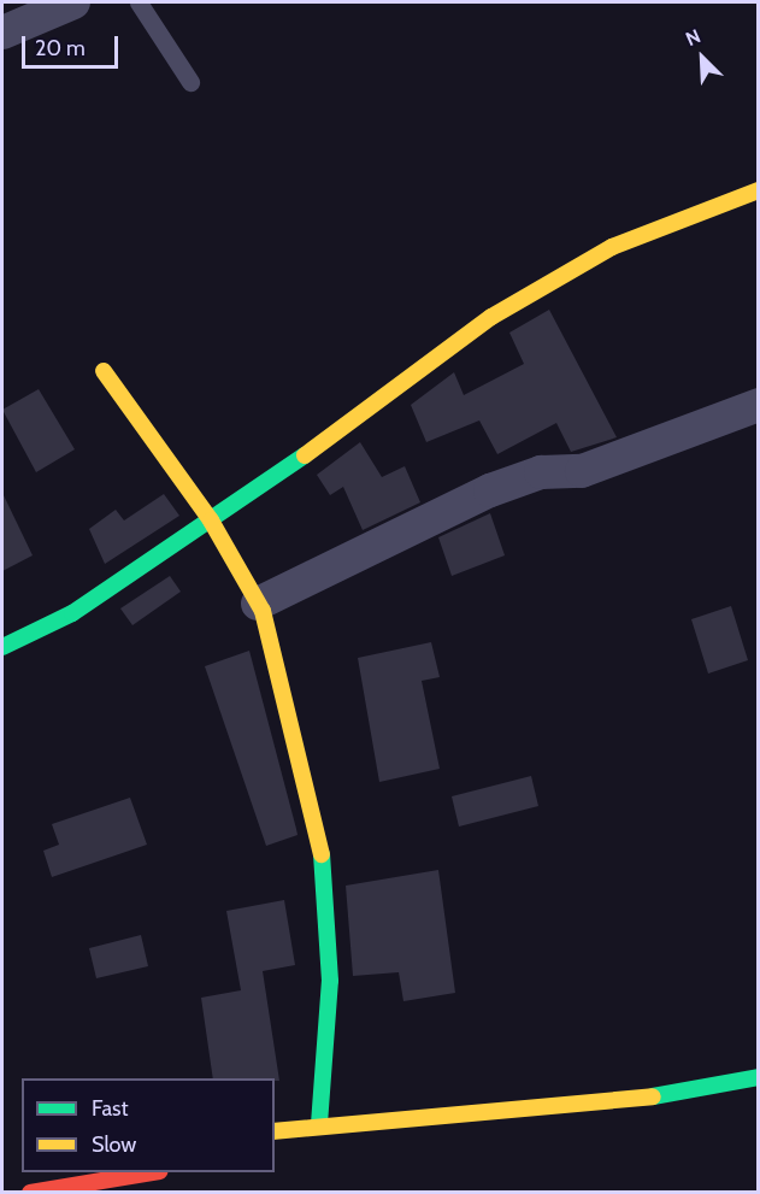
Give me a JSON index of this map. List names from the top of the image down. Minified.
{"legend":["Fast","Slow"],"scale_bar":"20 m","north":"top left"}
